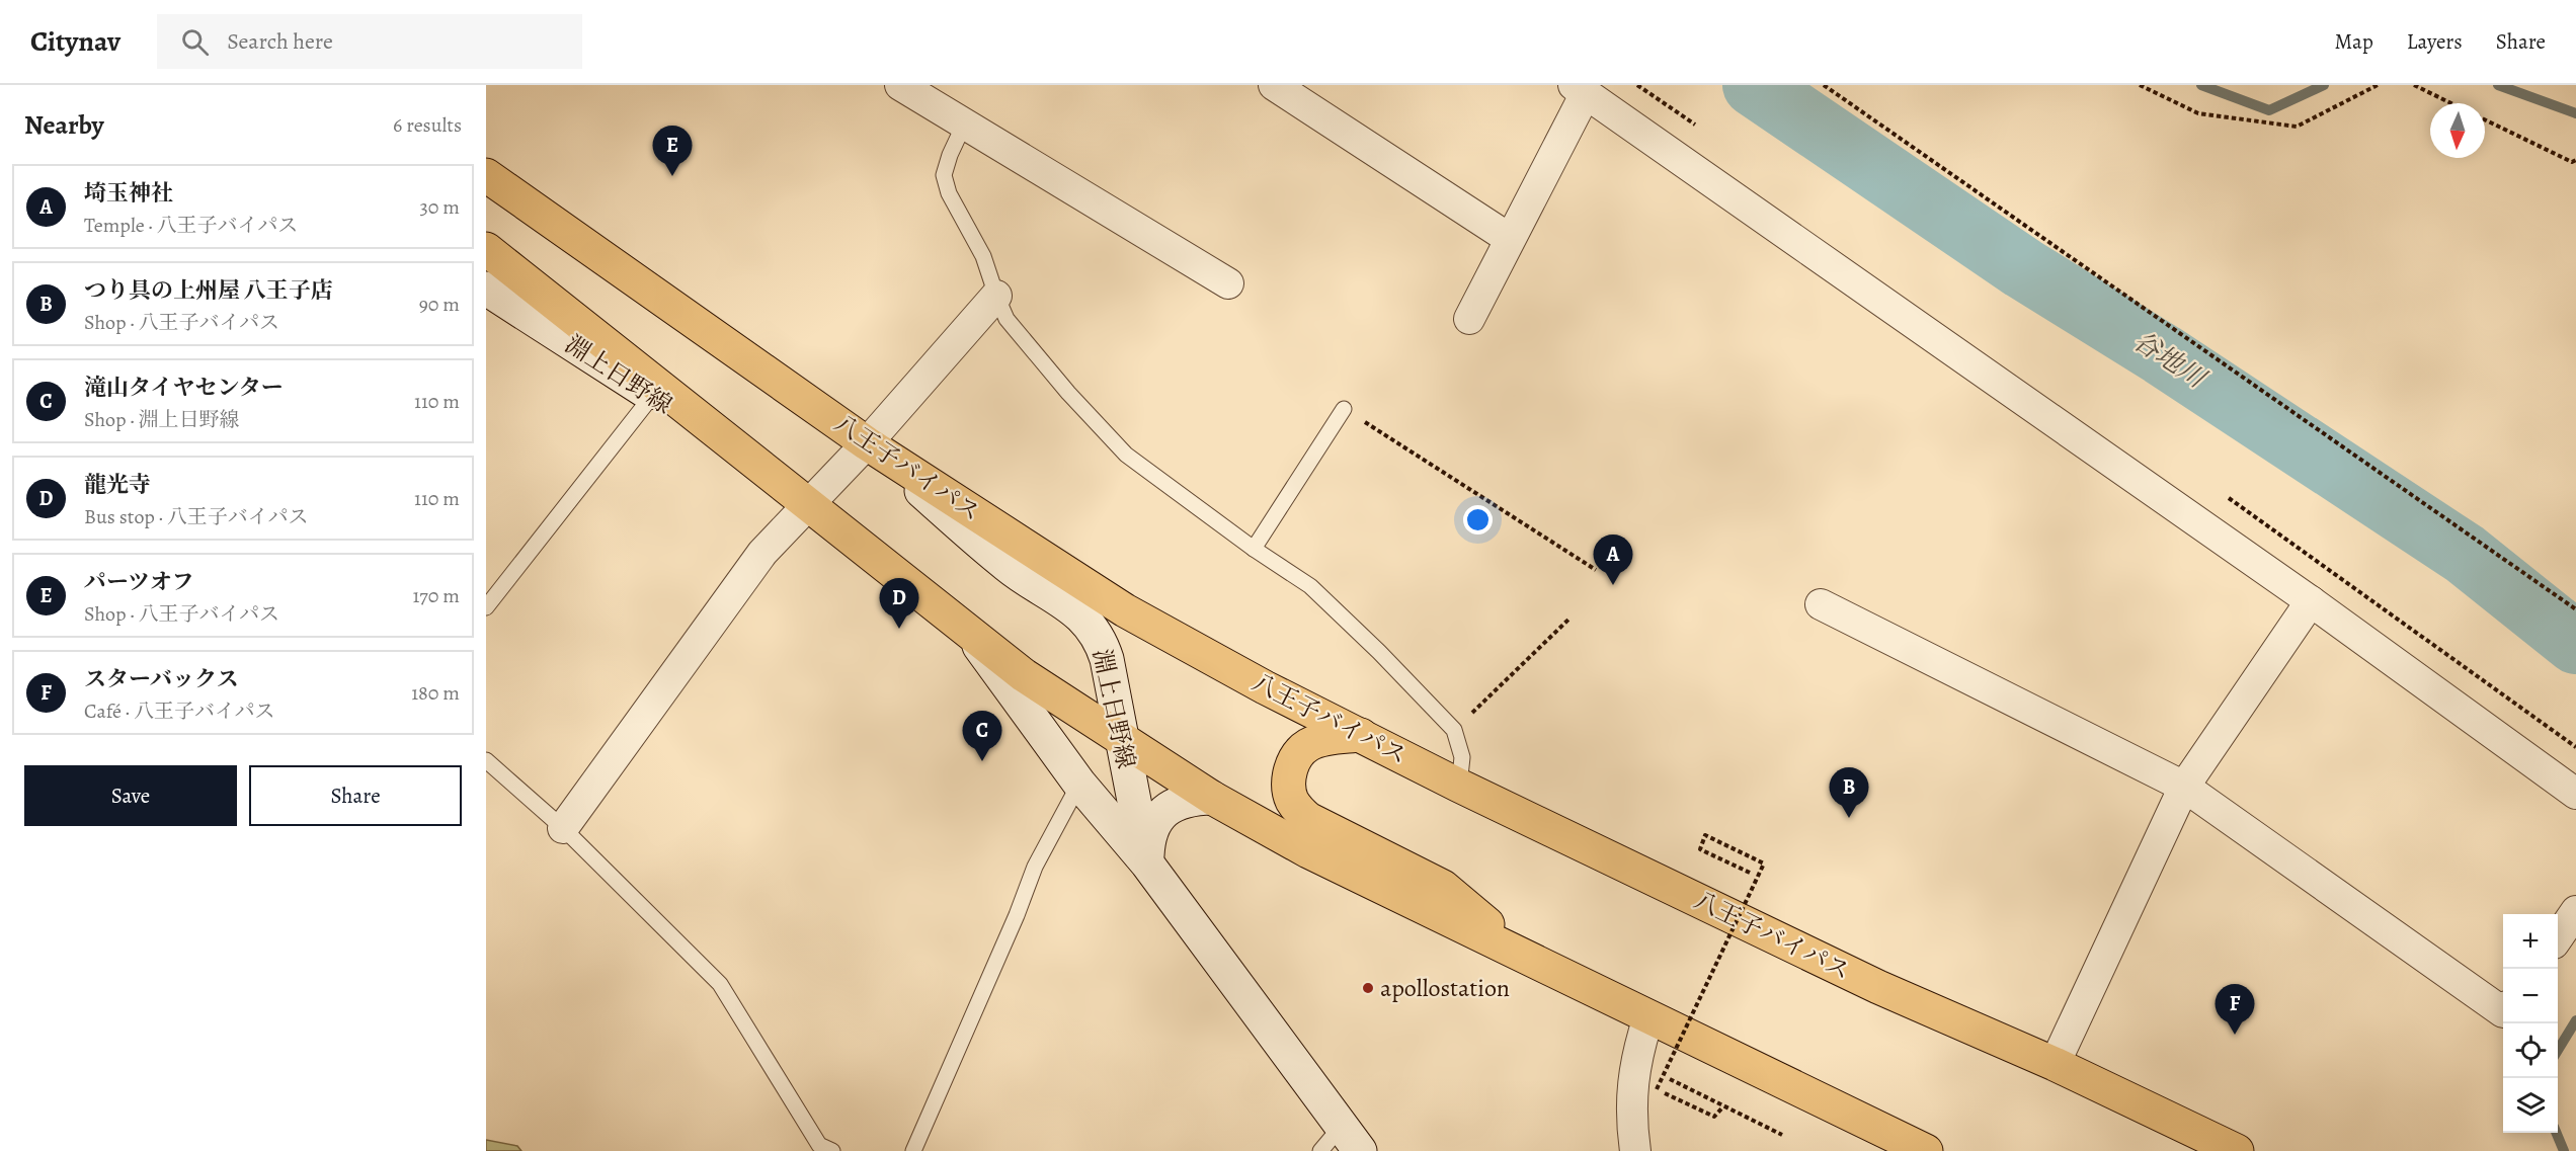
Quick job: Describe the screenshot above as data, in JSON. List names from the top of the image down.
{
  "streets": {
    "highway": ["八王子バイパス"],
    "main road": ["淵上日野線"]
  },
  "crossings": [
    ["淵上日野線", "八王子バイパス"]
  ],
  "water": ["谷地川"],
  "places": ["apollostation"],
  "north": "bottom",
  "page": {
    "header": "Citynav",
    "search": "Search here",
    "nav": ["Map", "Layers", "Share"],
    "heading": ["Nearby", "6 results"],
    "pins": [
      "E",
      "A",
      "D",
      "C",
      "B",
      "F"
    ],
    "list": [
      {
        "mark": "A",
        "name": "埼玉神社",
        "note": "Temple · 八王子バイパス",
        "value": "30 m"
      },
      {
        "mark": "B",
        "name": "つり具の上州屋 八王子店",
        "note": "Shop · 八王子バイパス",
        "value": "90 m"
      },
      {
        "mark": "C",
        "name": "滝山タイヤセンター",
        "note": "Shop · 淵上日野線",
        "value": "110 m"
      },
      {
        "mark": "D",
        "name": "龍光寺",
        "note": "Bus stop · 八王子バイパス",
        "value": "110 m"
      },
      {
        "mark": "E",
        "name": "パーツオフ",
        "note": "Shop · 八王子バイパス",
        "value": "170 m"
      },
      {
        "mark": "F",
        "name": "スターバックス",
        "note": "Café · 八王子バイパス",
        "value": "180 m"
      }
    ],
    "buttons": ["Save", "Share"],
    "map_buttons": ["+", "−"]
  }
}
